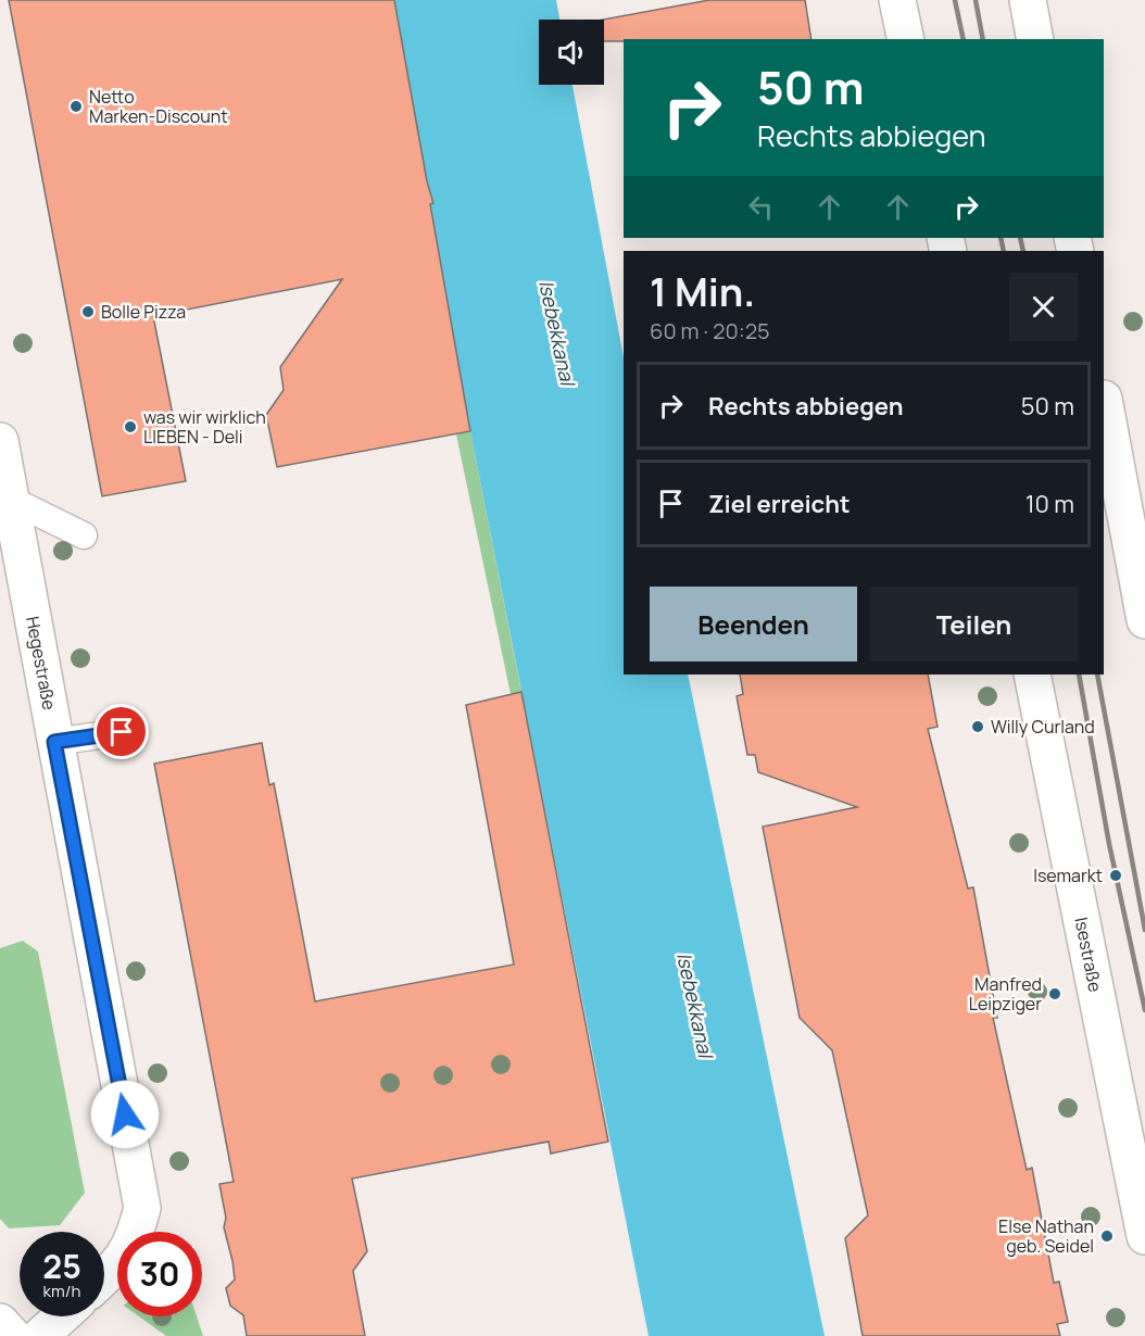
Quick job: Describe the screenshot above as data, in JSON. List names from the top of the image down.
{
  "streets": {
    "street": ["Hegestraße", "Isestraße"]
  },
  "water": ["Isebekkanal"],
  "places": [
    "Netto Marken-Discount",
    "Bolle Pizza",
    "was wir wirklich LIEBEN - Deli",
    "Willy Curland",
    "Isemarkt",
    "Manfred Leipziger",
    "Else Nathan geb. Seidel"
  ],
  "page": {
    "turn": ["50 m", "Rechts abbiegen"],
    "heading": ["1 Min.", "60 m · 20:25"],
    "list": [
      {
        "name": "Rechts abbiegen",
        "value": "50 m"
      },
      {
        "name": "Ziel erreicht",
        "value": "10 m"
      }
    ],
    "buttons": ["Beenden", "Teilen"],
    "speed": "25 km/h",
    "limit": "30"
  }
}
